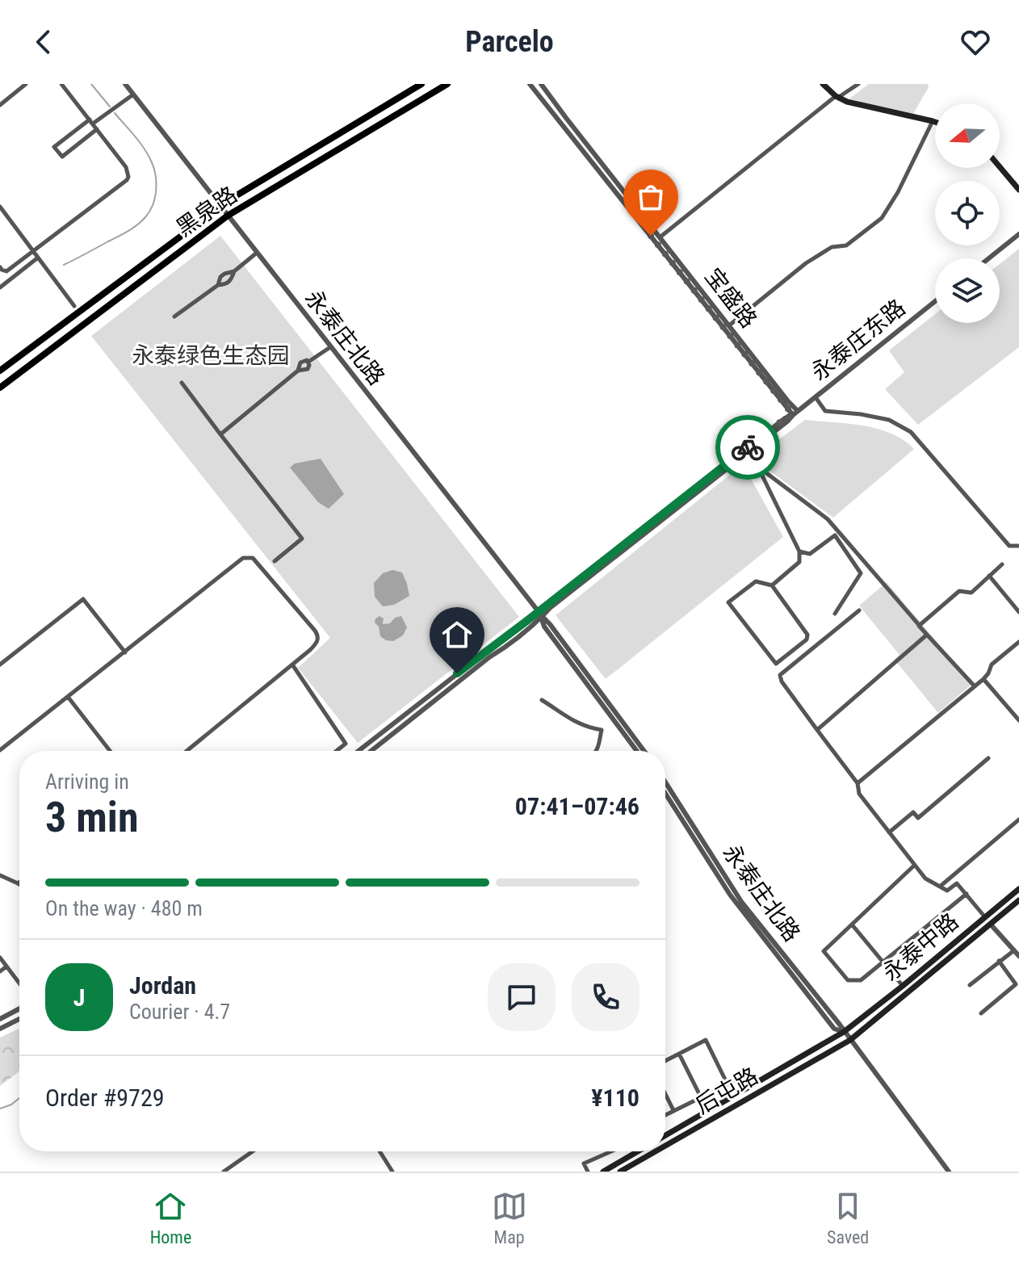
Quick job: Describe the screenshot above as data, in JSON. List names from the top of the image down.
{
  "streets": {
    "main road": ["黑泉路", "永泰中路", "后屯路"],
    "street": ["宝盛路", "永泰庄北路", "永泰庄东路"]
  },
  "crossings": [
    ["黑泉路", "永泰庄北路"],
    ["宝盛路", "永泰庄东路"],
    ["永泰庄北路", "永泰庄东路"],
    ["永泰庄北路", "永泰中路"],
    ["永泰庄北路", "后屯路"],
    ["永泰中路", "后屯路"]
  ],
  "parks": ["永泰绿色生态园"],
  "north": "left",
  "page": {
    "header": "Parcelo",
    "heading": ["3 min", "Arriving in", "07:41–07:46"],
    "panel": [
      "Jordan",
      "Courier · 4.7",
      "Order #9729",
      "¥110"
    ],
    "bar": "On the way · 480 m",
    "round": "J",
    "tabs": ["Home", "Map", "Saved"]
  }
}
